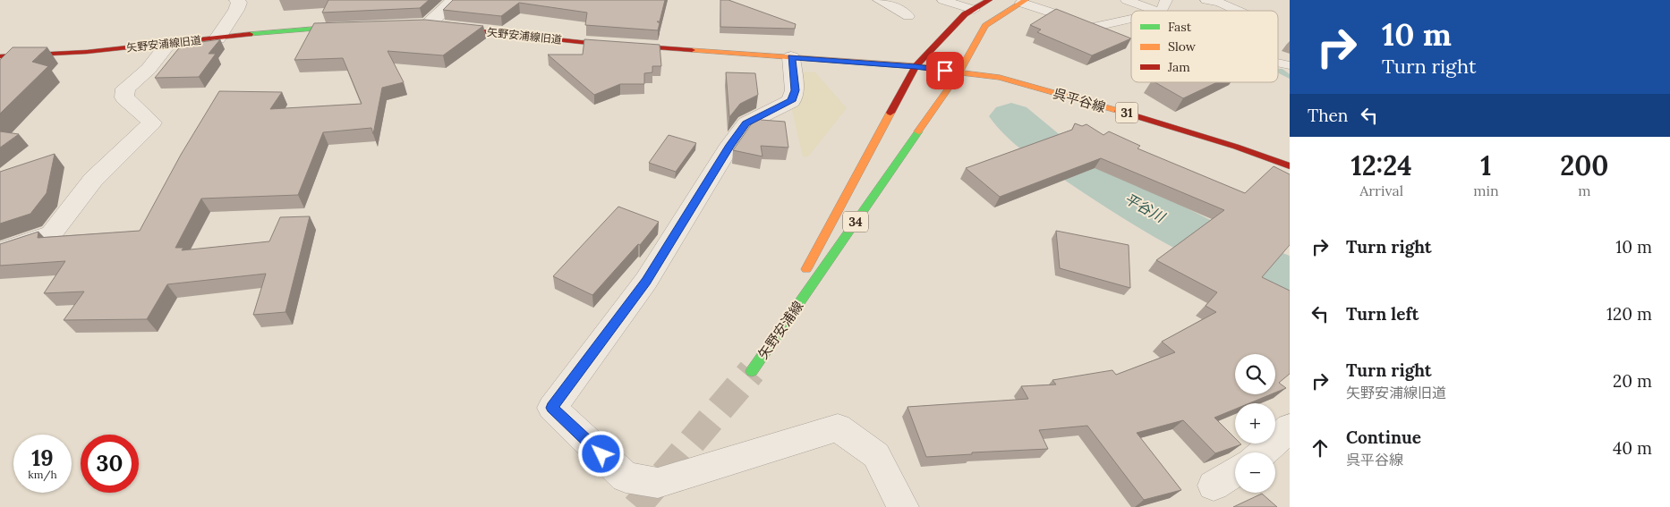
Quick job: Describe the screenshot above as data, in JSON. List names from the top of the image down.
{
  "streets": {
    "main road": [
      "矢野安浦線旧道",
      "呉平谷線",
      "31",
      "34",
      "矢野安浦線"
    ]
  },
  "crossings": [
    ["矢野安浦線旧道", "呉平谷線"],
    ["矢野安浦線旧道", "34"],
    ["呉平谷線", "34"],
    ["呉平谷線", "矢野安浦線"]
  ],
  "water": ["平谷川"],
  "legend": ["Fast", "Slow", "Jam"],
  "page": {
    "turn": ["10 m", "Turn right"],
    "then": "Then",
    "eta": [
      "12:24",
      "Arrival",
      "1",
      "min",
      "200",
      "m"
    ],
    "list": [
      {
        "name": "Turn right",
        "value": "10 m"
      },
      {
        "name": "Turn left",
        "value": "120 m"
      },
      {
        "name": "Turn right",
        "note": "矢野安浦線旧道",
        "value": "20 m"
      },
      {
        "name": "Continue",
        "note": "呉平谷線",
        "value": "40 m"
      }
    ],
    "map_buttons": ["+", "−"],
    "speed": "19 km/h",
    "limit": "30"
  }
}
